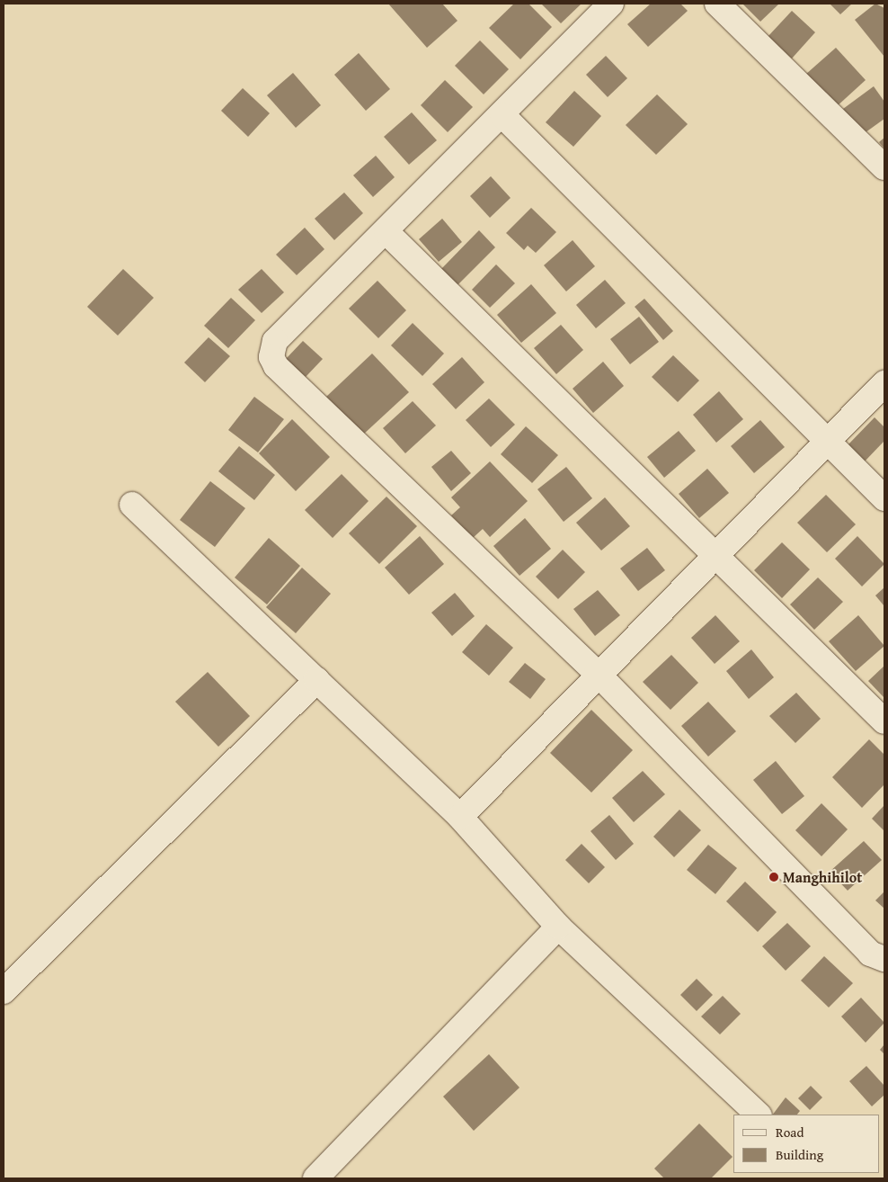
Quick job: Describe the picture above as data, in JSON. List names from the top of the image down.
{
  "places": ["Manghihilot"],
  "legend": ["Road", "Building"]
}
